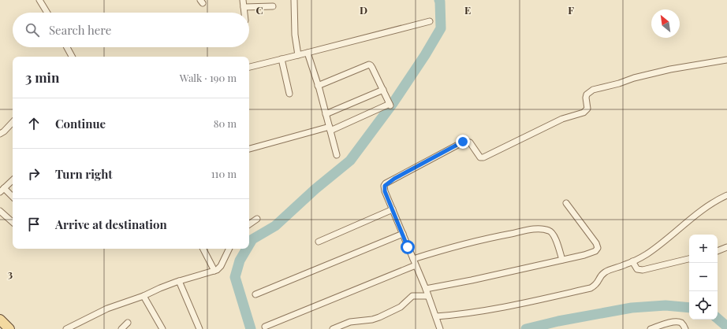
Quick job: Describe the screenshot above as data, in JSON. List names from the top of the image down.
{
  "north": "top left",
  "page": {
    "search": "Search here",
    "heading": ["3 min", "Walk · 190 m"],
    "list": [
      ["Continue", "80 m"],
      ["Turn right", "110 m"],
      "Arrive at destination"
    ],
    "map_buttons": ["+", "−"]
  },
  "grid": {
    "columns": [
      "C",
      "D",
      "E",
      "F"
    ],
    "rows": ["3"]
  }
}
